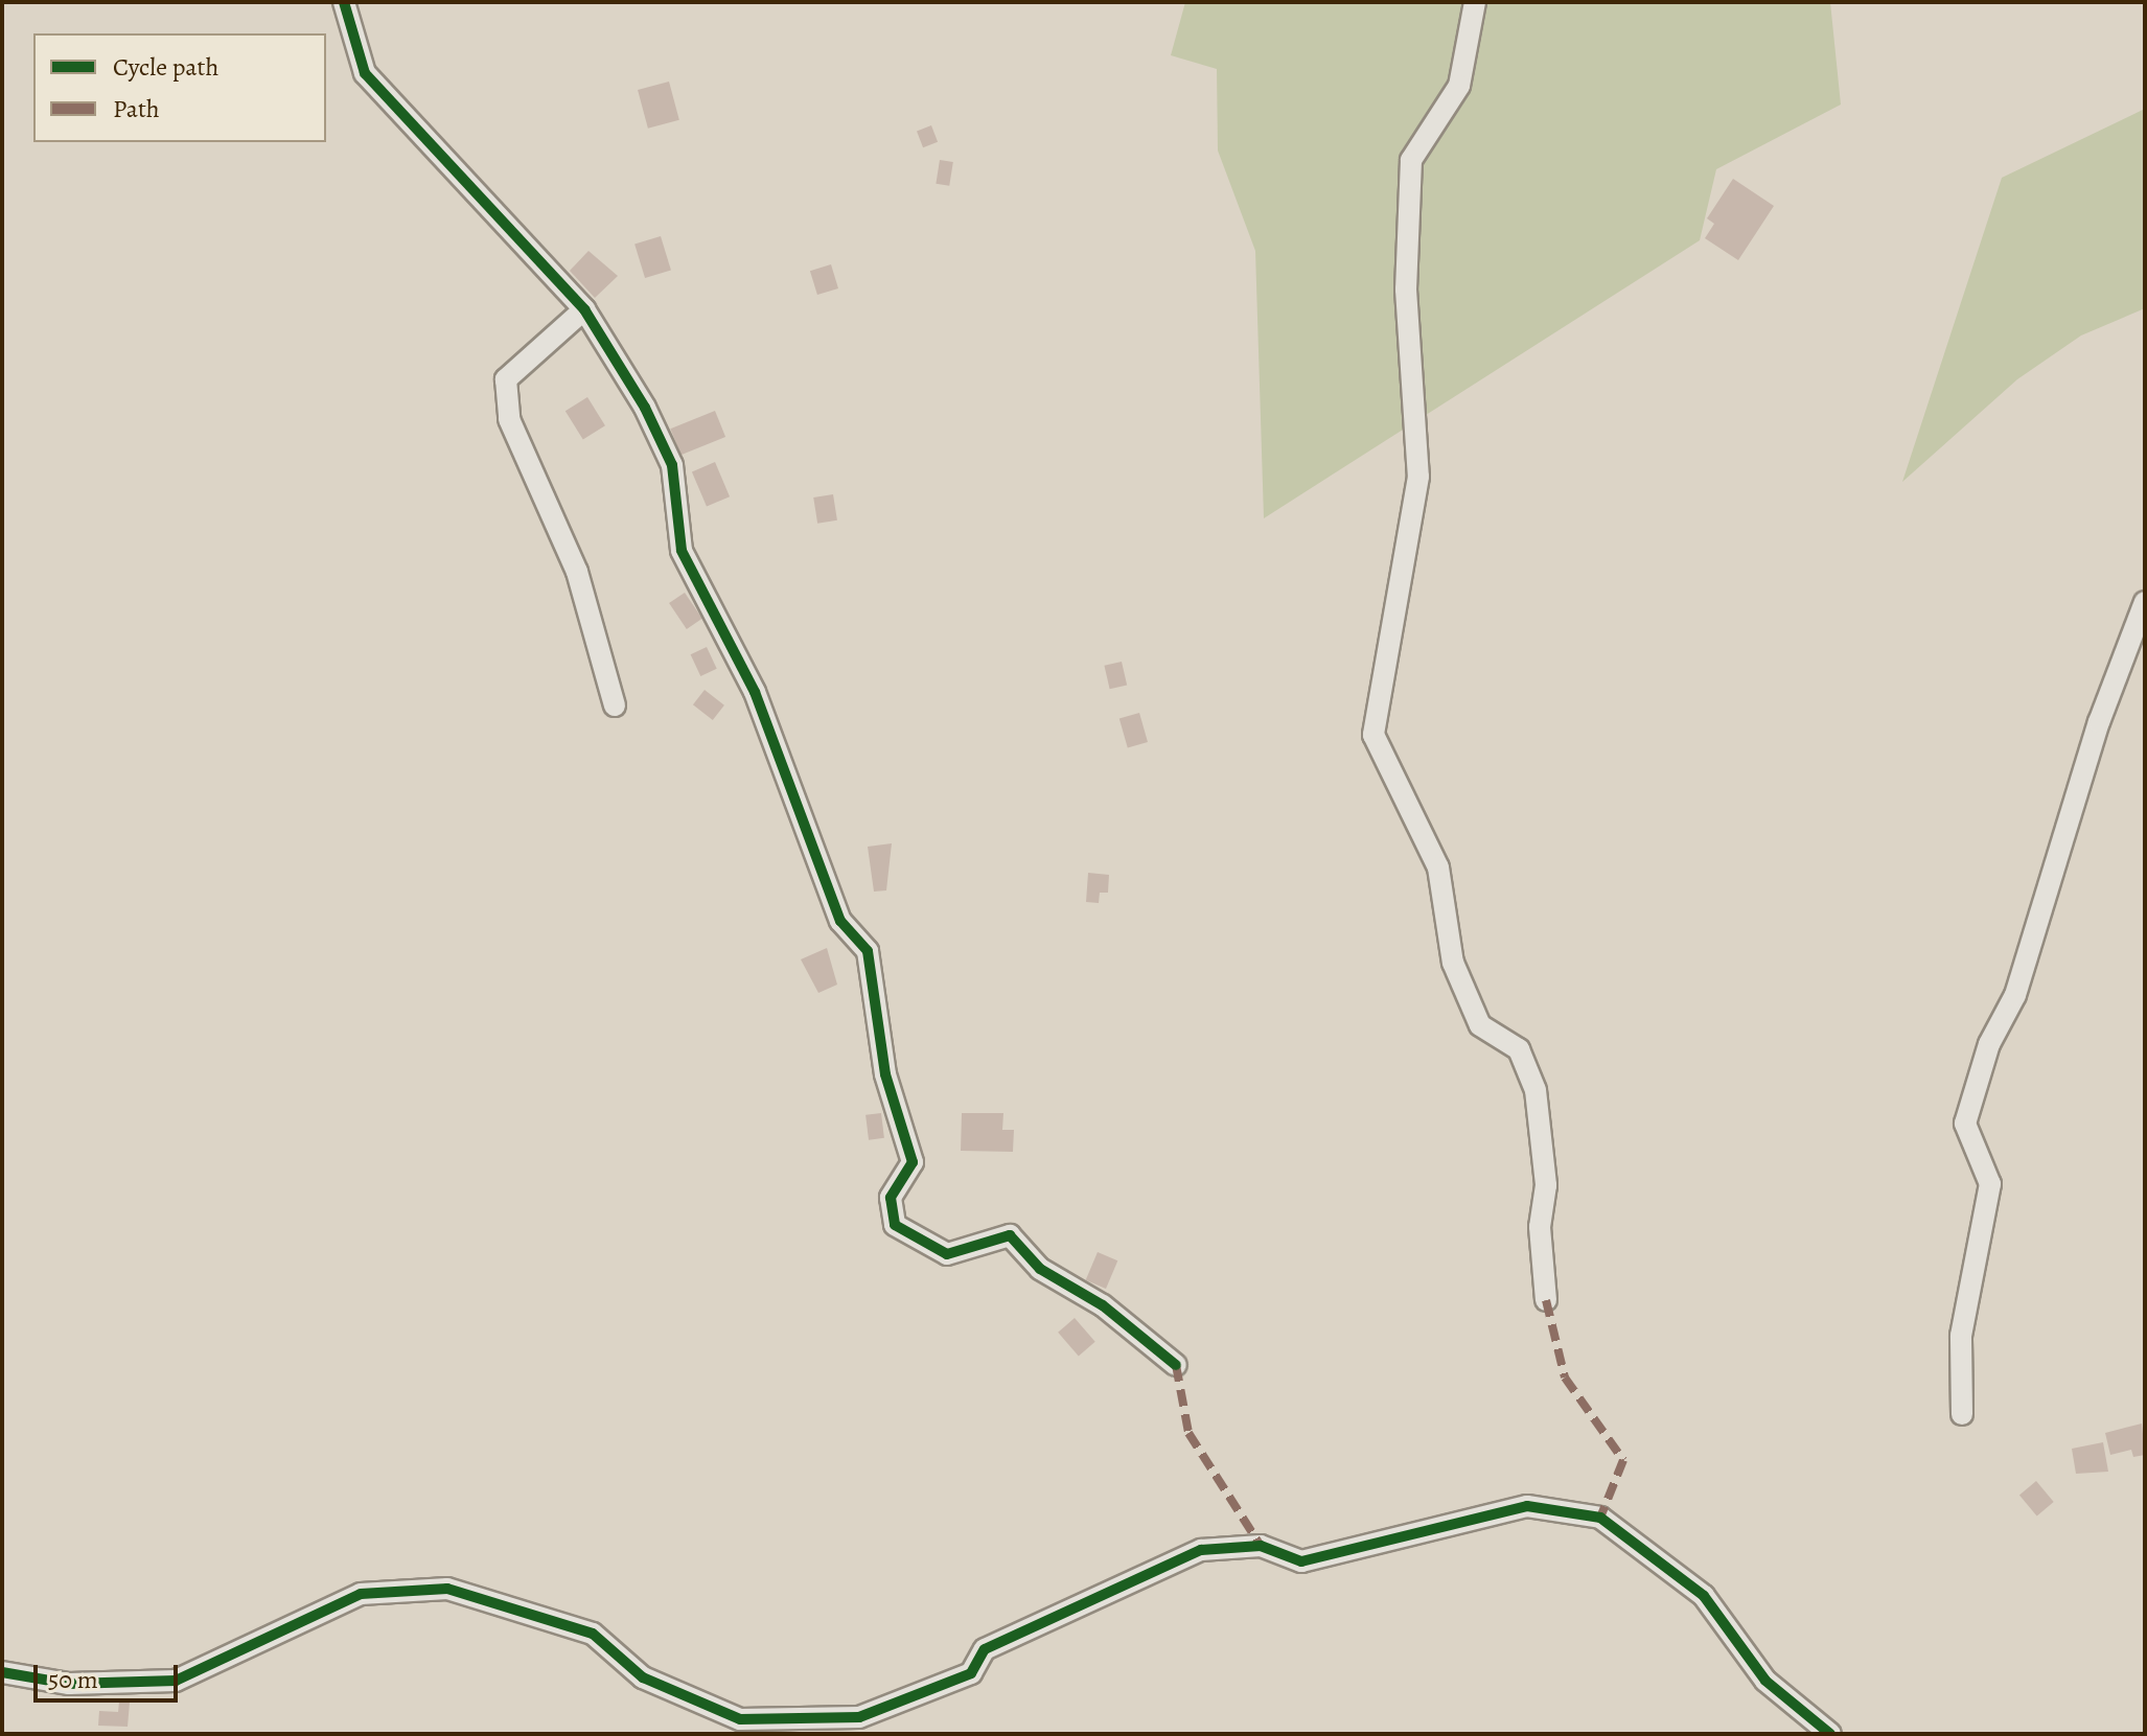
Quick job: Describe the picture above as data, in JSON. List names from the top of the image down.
{
  "legend": ["Cycle path", "Path"],
  "scale_bar": "50 m"
}
